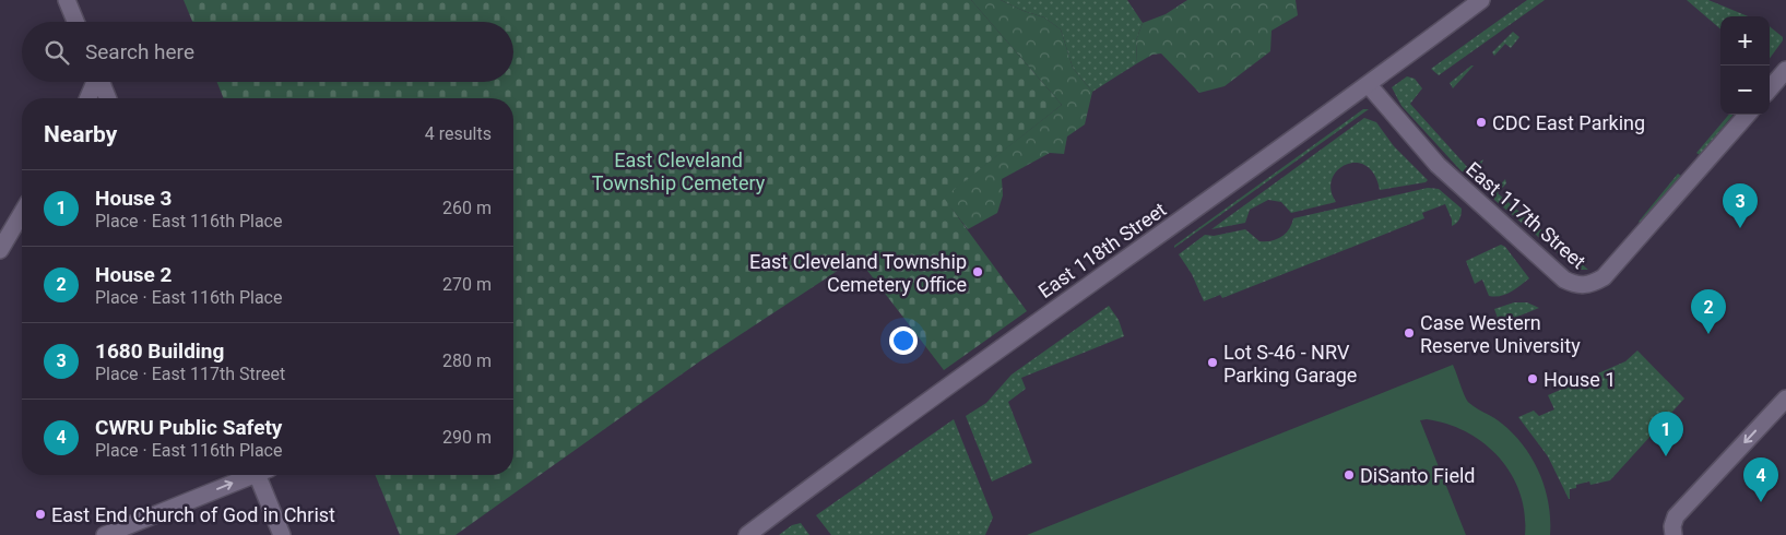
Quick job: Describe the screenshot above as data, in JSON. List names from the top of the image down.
{
  "streets": {
    "street": ["East 117th Street", "East 118th Street"]
  },
  "crossings": [
    ["East 117th Street", "East 118th Street"]
  ],
  "parks": ["East Cleveland Township Cemetery"],
  "places": [
    "CDC East Parking",
    "East Cleveland Township Cemetery Office",
    "Case Western Reserve University",
    "Lot S-46 - NRV Parking Garage",
    "House 1",
    "DiSanto Field",
    "East End Church of God in Christ"
  ],
  "page": {
    "map_buttons": ["+", "−"],
    "search": "Search here",
    "heading": ["Nearby", "4 results"],
    "list": [
      {
        "mark": "1",
        "name": "House 3",
        "note": "Place · East 116th Place",
        "value": "260 m"
      },
      {
        "mark": "2",
        "name": "House 2",
        "note": "Place · East 116th Place",
        "value": "270 m"
      },
      {
        "mark": "3",
        "name": "1680 Building",
        "note": "Place · East 117th Street",
        "value": "280 m"
      },
      {
        "mark": "4",
        "name": "CWRU Public Safety",
        "note": "Place · East 116th Place",
        "value": "290 m"
      }
    ],
    "pins": [
      "3",
      "2",
      "1",
      "4"
    ]
  }
}
